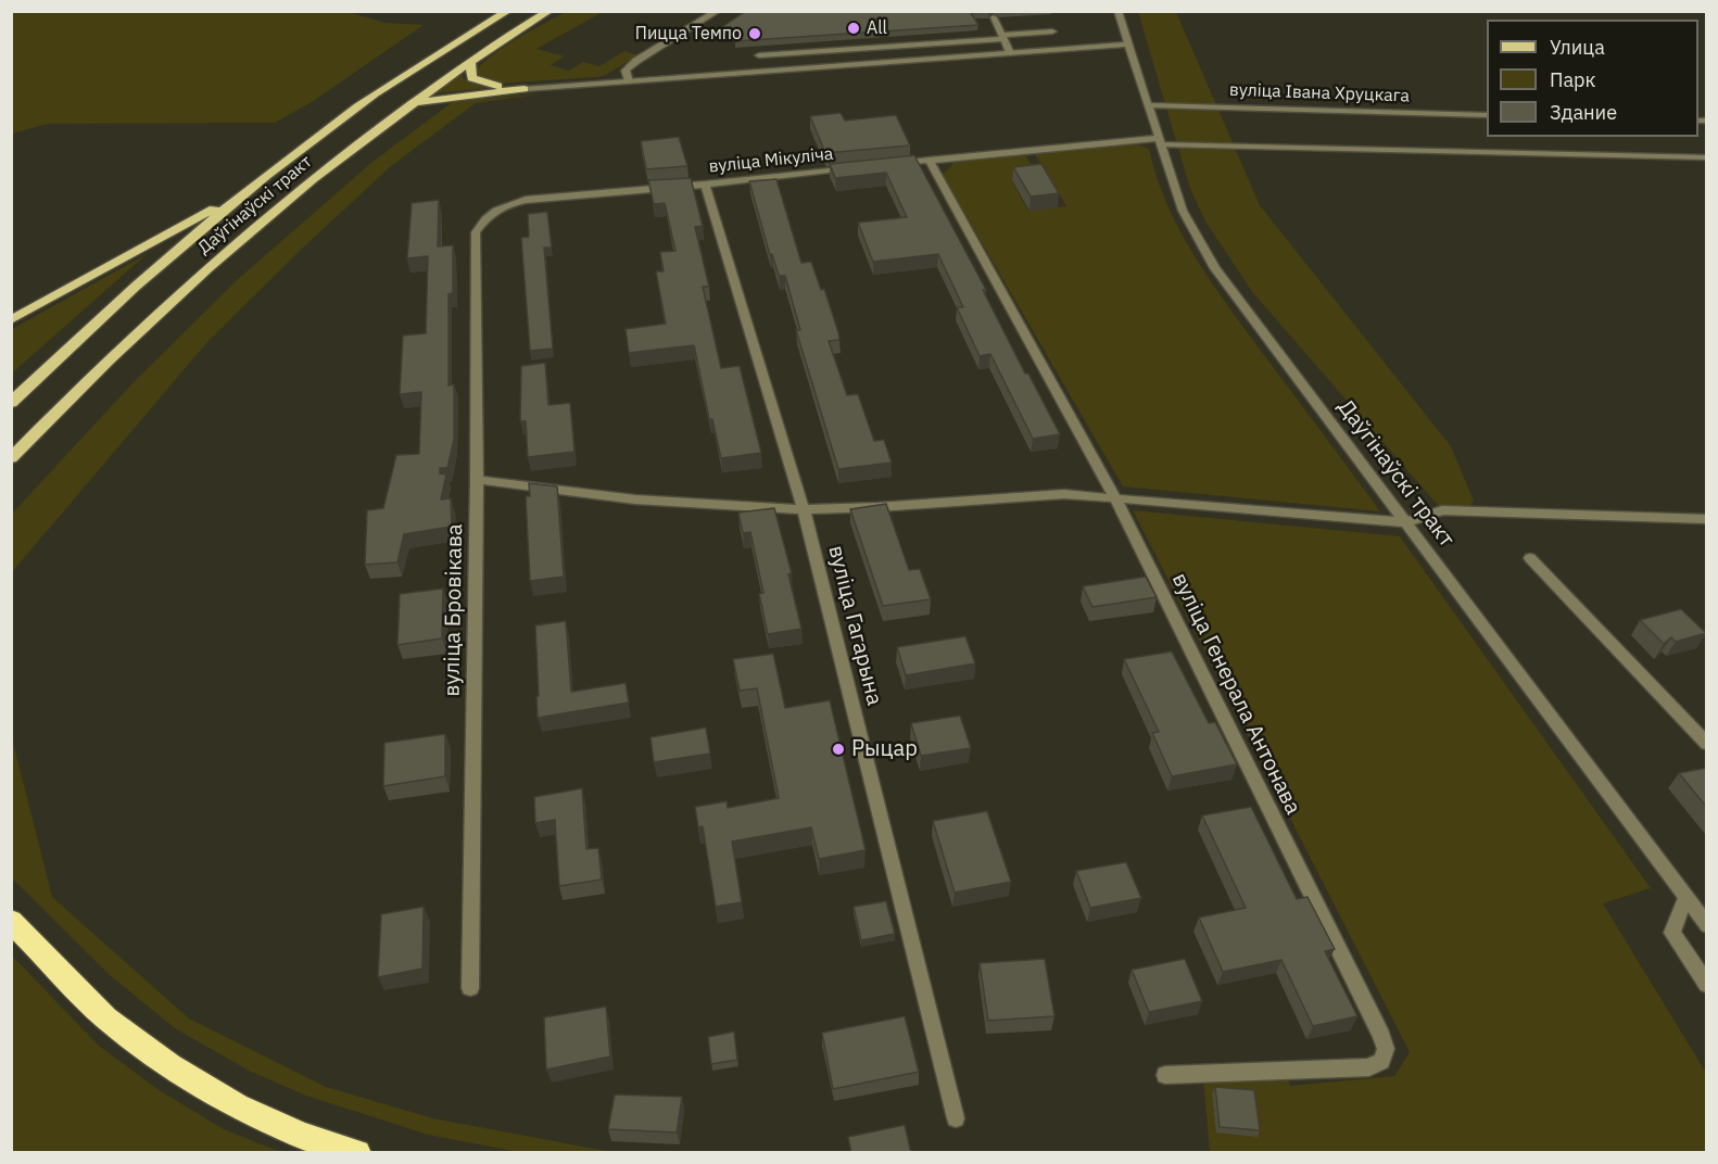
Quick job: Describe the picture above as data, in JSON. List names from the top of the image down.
{
  "streets": {
    "main road": ["Даўгінаўскі тракт"],
    "street": [
      "вуліца Івана Хруцкага",
      "вуліца Мікуліча",
      "вуліца Бровікава",
      "вуліца Гагарына",
      "вуліца Генерала Антонава"
    ]
  },
  "crossings": [
    ["вуліца Івана Хруцкага", "Даўгінаўскі тракт"],
    ["вуліца Мікуліча", "вуліца Бровікава"],
    ["вуліца Мікуліча", "вуліца Гагарына"]
  ],
  "places": ["All", "Пицца Темпо", "Рыцар"],
  "legend": ["Улица", "Парк", "Здание"]
}
